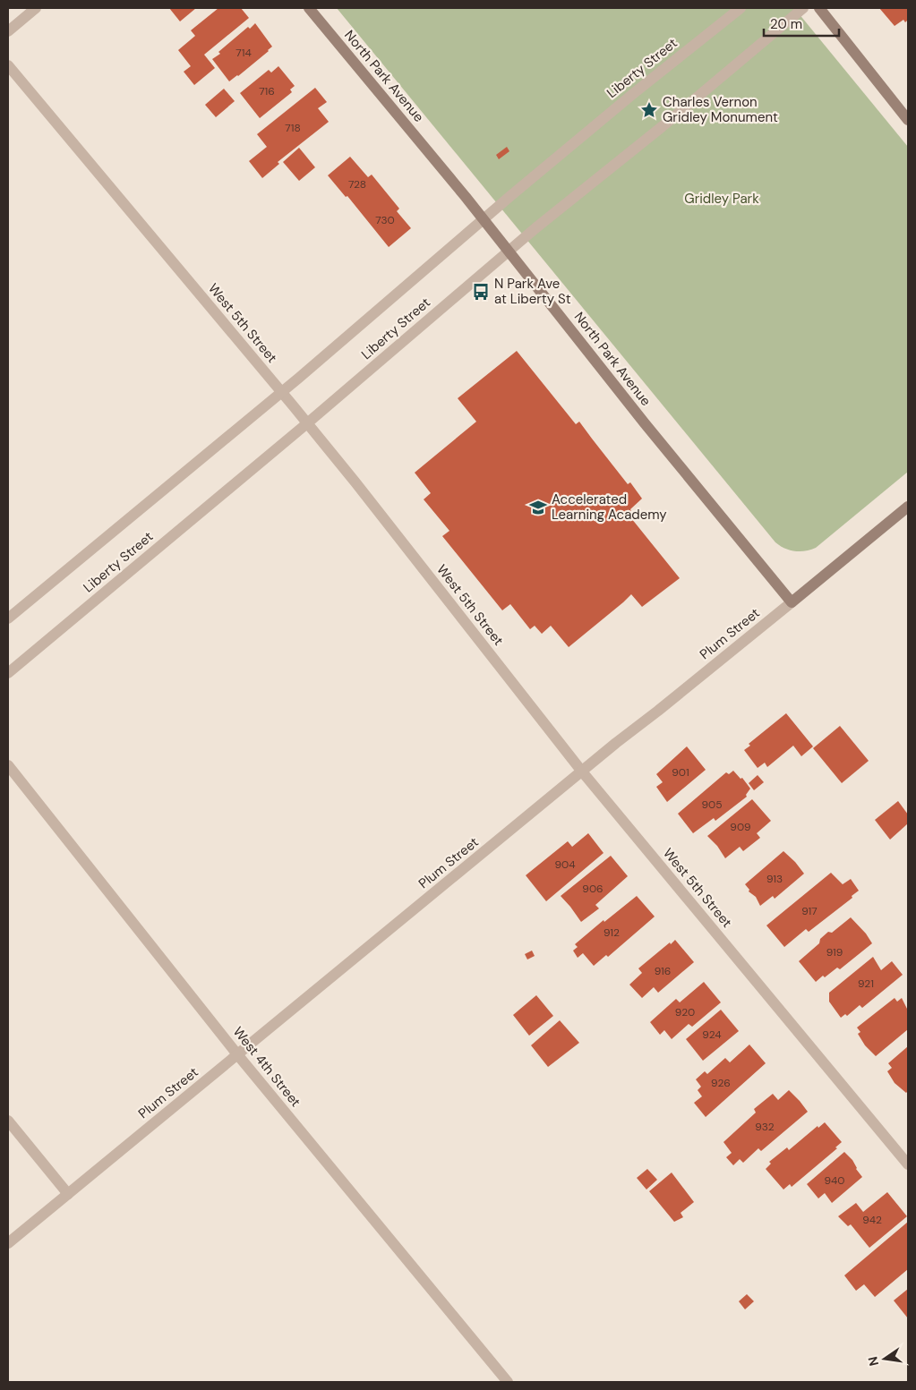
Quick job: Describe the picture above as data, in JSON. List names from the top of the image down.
{
  "streets": {
    "main road": ["North Park Avenue", "Plum Street"],
    "street": ["Liberty Street", "West 5th Street", "West 4th Street"]
  },
  "crossings": [
    ["Liberty Street", "North Park Avenue"],
    ["Liberty Street", "West 5th Street"],
    ["North Park Avenue", "Plum Street"],
    ["West 5th Street", "Plum Street"],
    ["Plum Street", "West 4th Street"]
  ],
  "parks": ["Gridley Park"],
  "places": {
    "place": ["Charles Vernon Gridley Monument"],
    "bus stop": ["N Park Ave at Liberty St"],
    "school or university": ["Accelerated Learning Academy"]
  },
  "house_numbers": [
    "714",
    "716",
    "718",
    "728",
    "730",
    "901",
    "905",
    "909",
    "904",
    "913",
    "906",
    "917",
    "912",
    "919",
    "916",
    "921",
    "920",
    "924",
    "926",
    "932",
    "940",
    "942"
  ],
  "scale_bar": "20 m",
  "north": "left"
}
